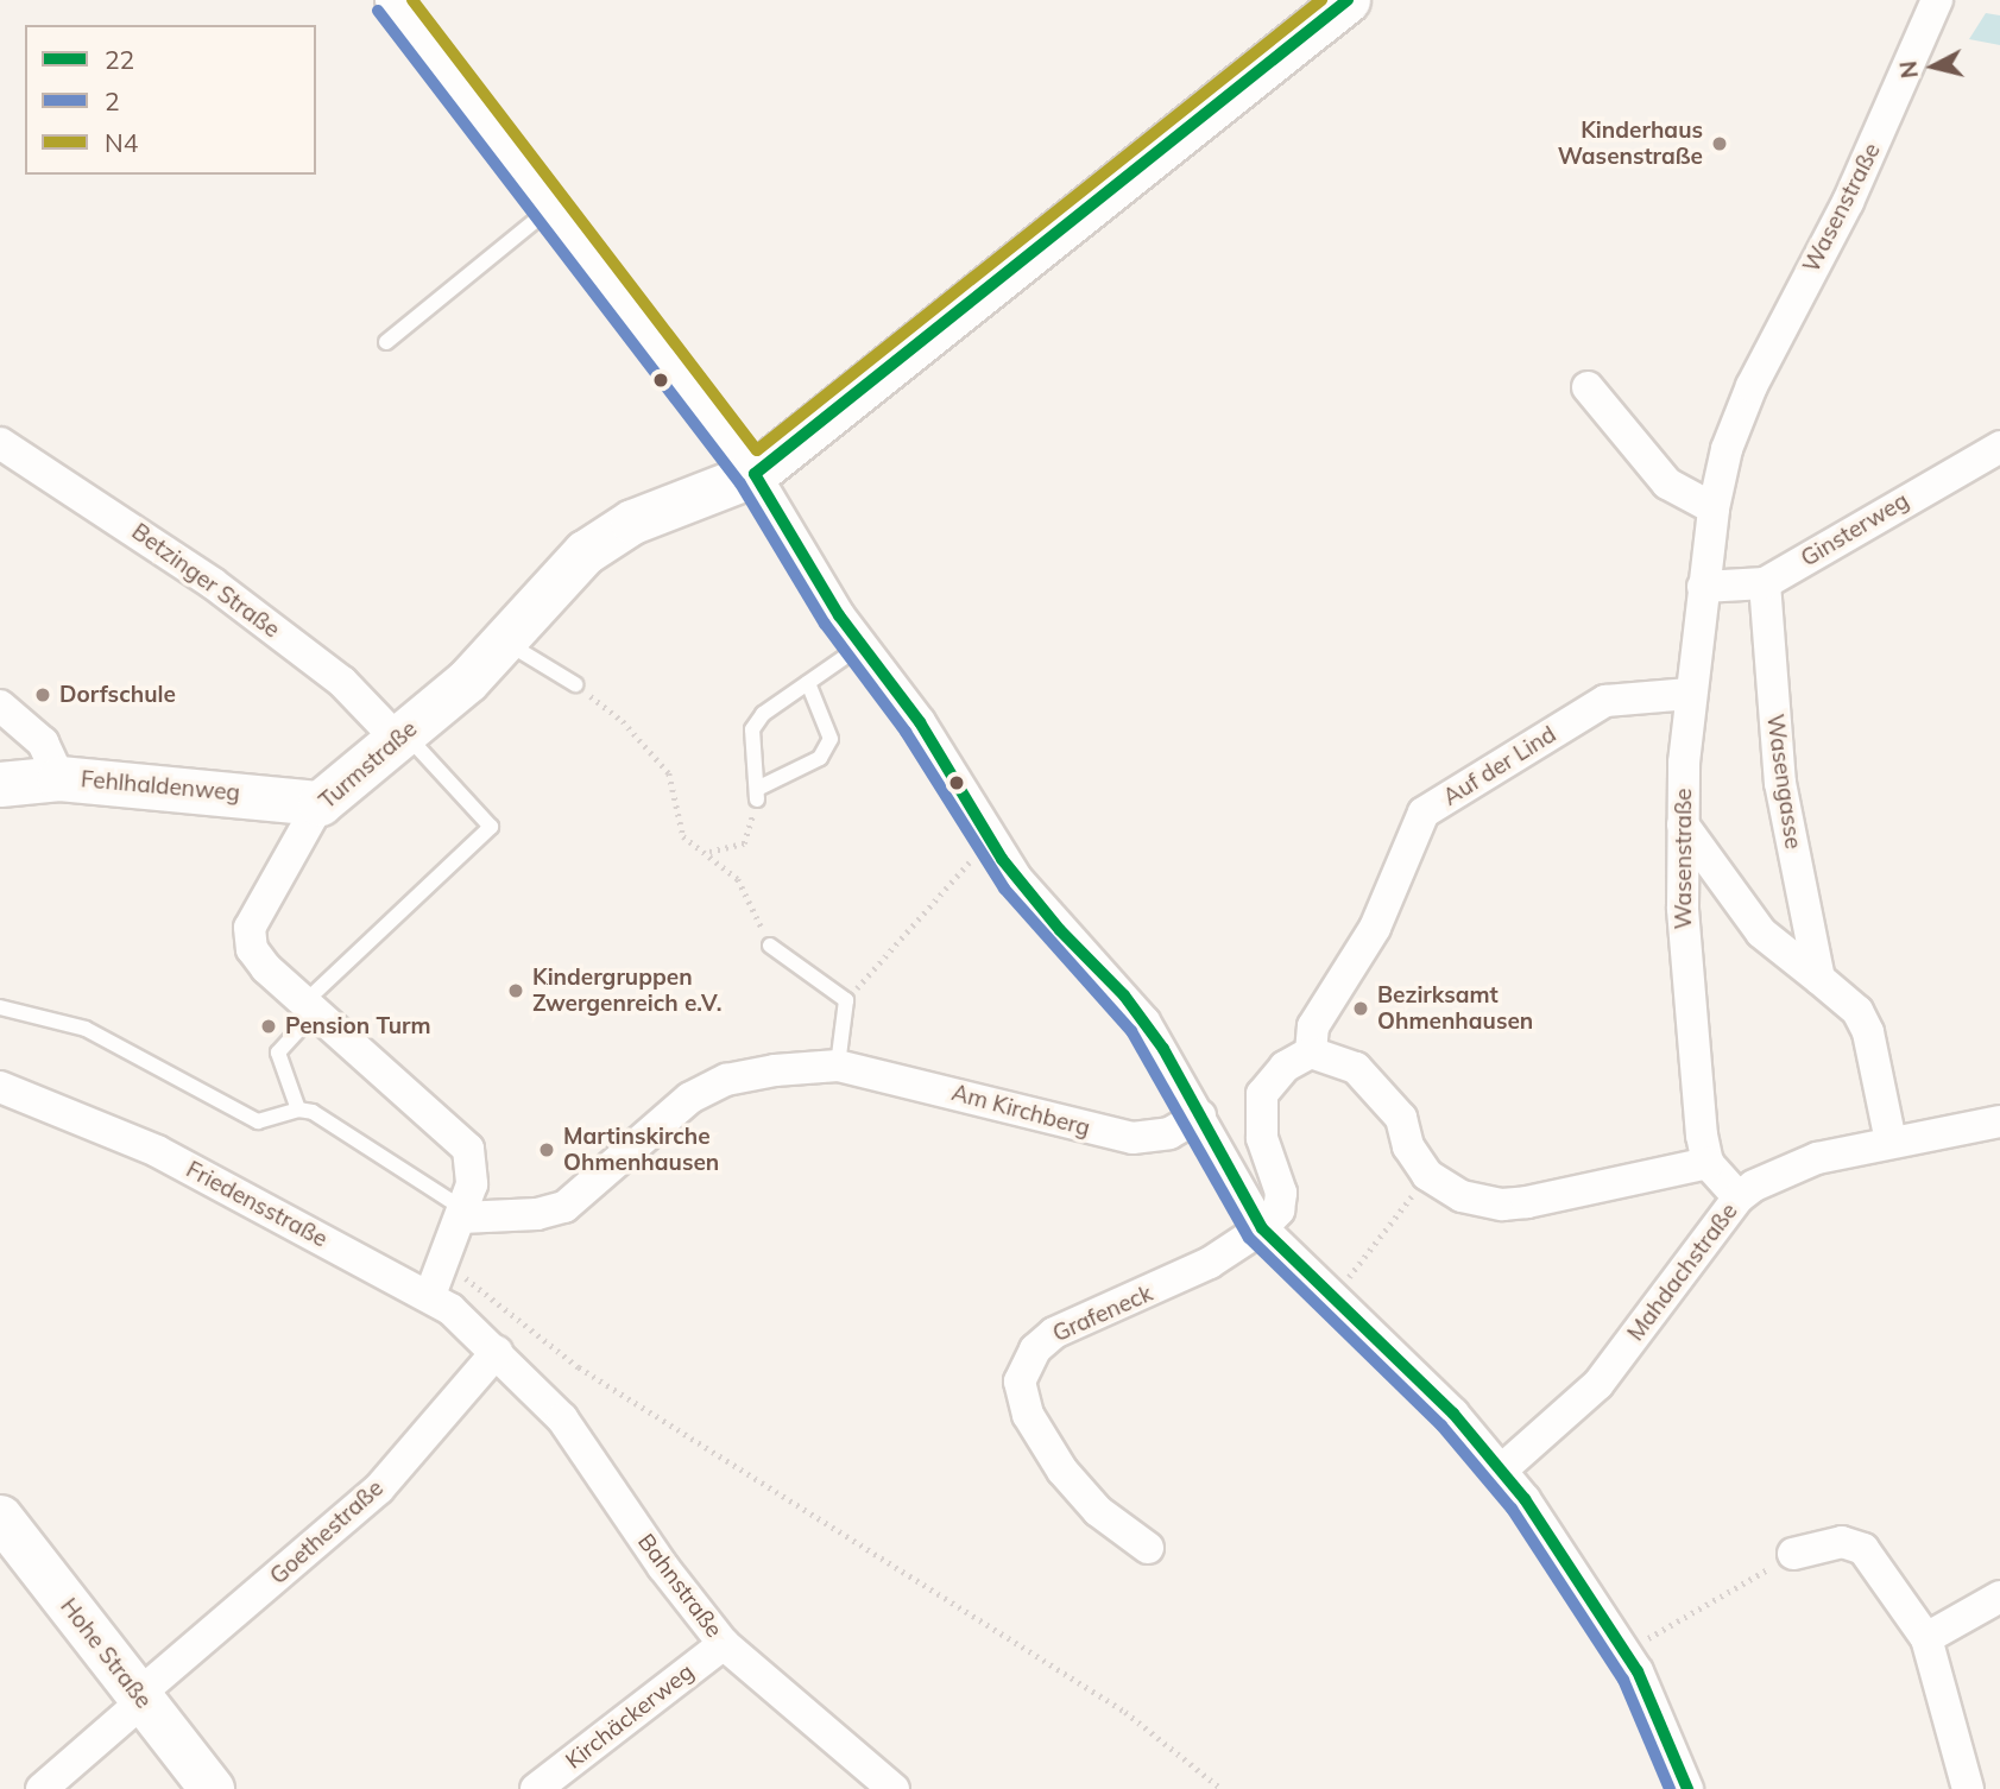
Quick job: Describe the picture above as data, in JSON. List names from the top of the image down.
{
  "streets": {
    "street": [
      "Wasenstraße",
      "Ginsterweg",
      "Betzinger Straße",
      "Turmstraße",
      "Auf der Lind",
      "Wasengasse",
      "Fehlhaldenweg",
      "Am Kirchberg",
      "Friedensstraße",
      "Mahdachstraße",
      "Grafeneck",
      "Goethestraße",
      "Bahnstraße",
      "Hohe Straße",
      "Kirchäckerweg"
    ]
  },
  "crossings": [
    ["Wasenstraße", "Ginsterweg"],
    ["Wasenstraße", "Auf der Lind"],
    ["Ginsterweg", "Wasengasse"],
    ["Betzinger Straße", "Turmstraße"],
    ["Turmstraße", "Fehlhaldenweg"],
    ["Turmstraße", "Am Kirchberg"],
    ["Friedensstraße", "Goethestraße"],
    ["Friedensstraße", "Bahnstraße"],
    ["Goethestraße", "Bahnstraße"],
    ["Goethestraße", "Hohe Straße"],
    ["Bahnstraße", "Kirchäckerweg"]
  ],
  "places": [
    "Kinderhaus Wasenstraße",
    "Dorfschule",
    "Kindergruppen Zwergenreich e.V.",
    "Bezirksamt Ohmenhausen",
    "Pension Turm",
    "Martinskirche Ohmenhausen"
  ],
  "lines": ["transit line 22", "transit line N4", "transit line 2"],
  "legend": ["22", "2", "N4"],
  "north": "left"
}
